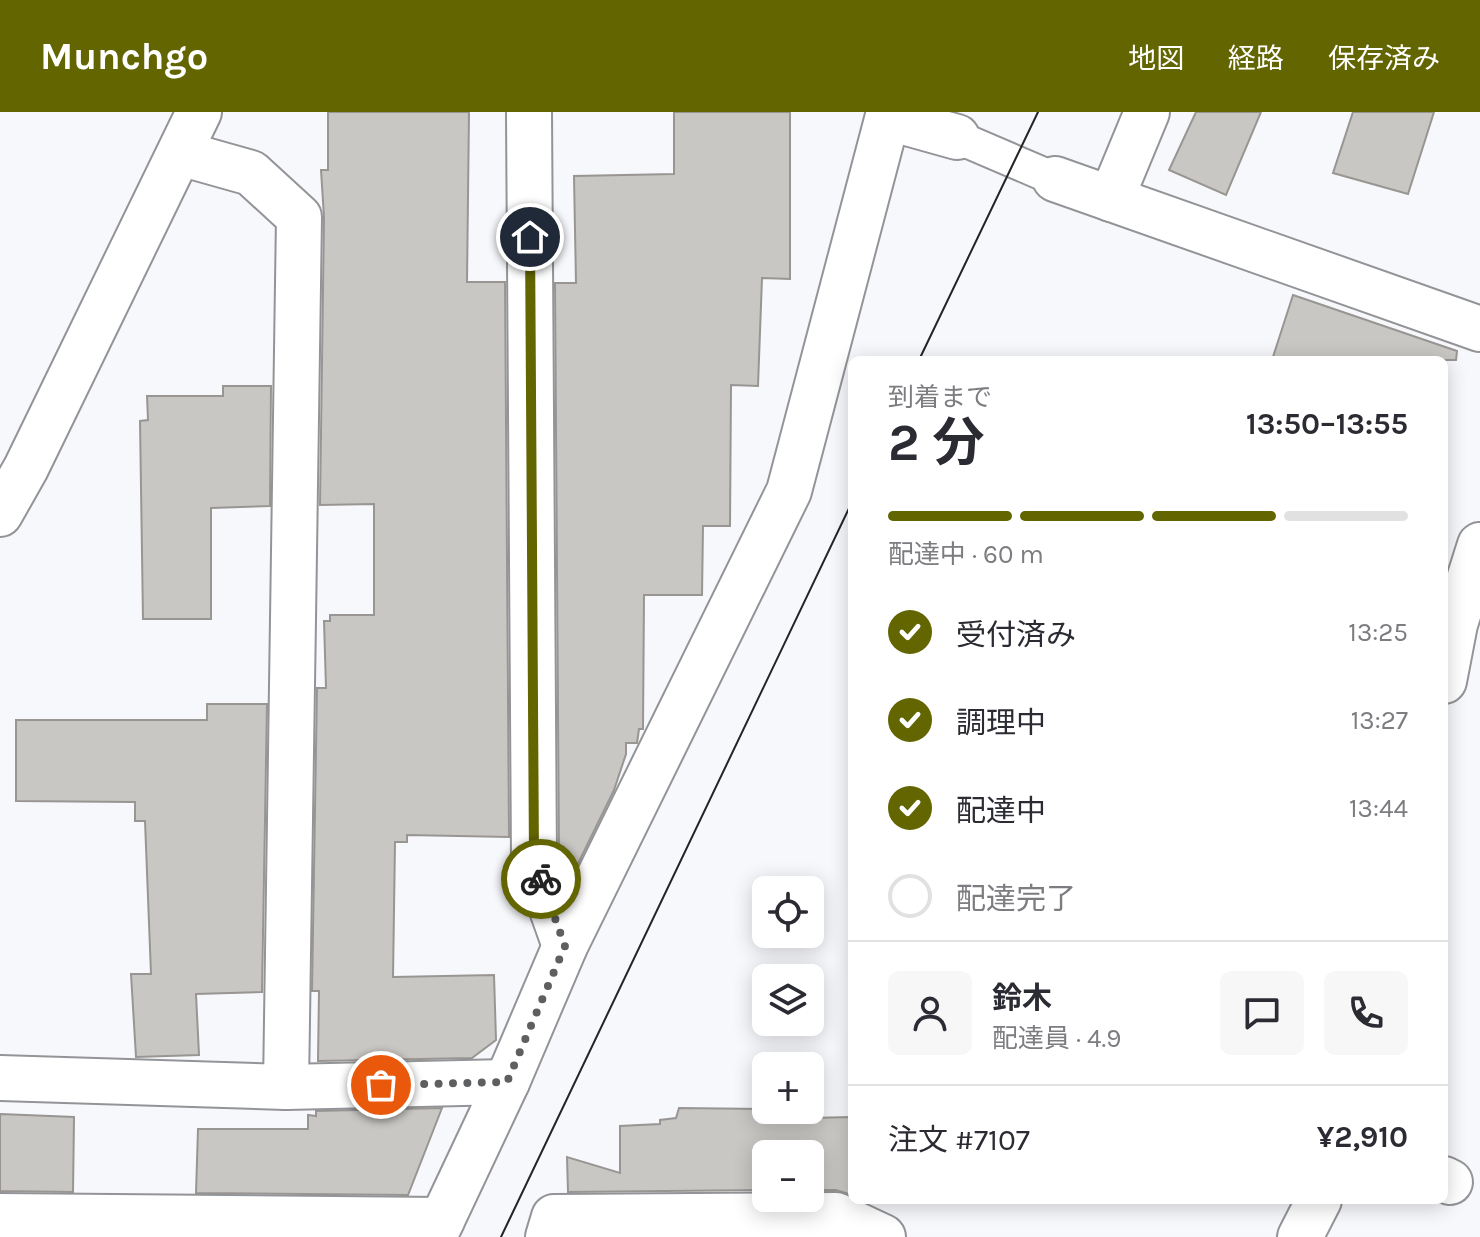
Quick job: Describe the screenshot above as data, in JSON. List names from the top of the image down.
{
  "page": {
    "header": "Munchgo",
    "nav": ["地図", "経路", "保存済み"],
    "heading": ["2 分", "到着まで", "13:50–13:55"],
    "panel": [
      "鈴木",
      "配達員 · 4.9",
      "注文 #7107",
      "¥2,910"
    ],
    "bar": "配達中 · 60 m",
    "list": [
      ["受付済み", "13:25"],
      ["調理中", "13:27"],
      ["配達中", "13:44"],
      "配達完了"
    ],
    "map_buttons": ["+", "−"]
  }
}
